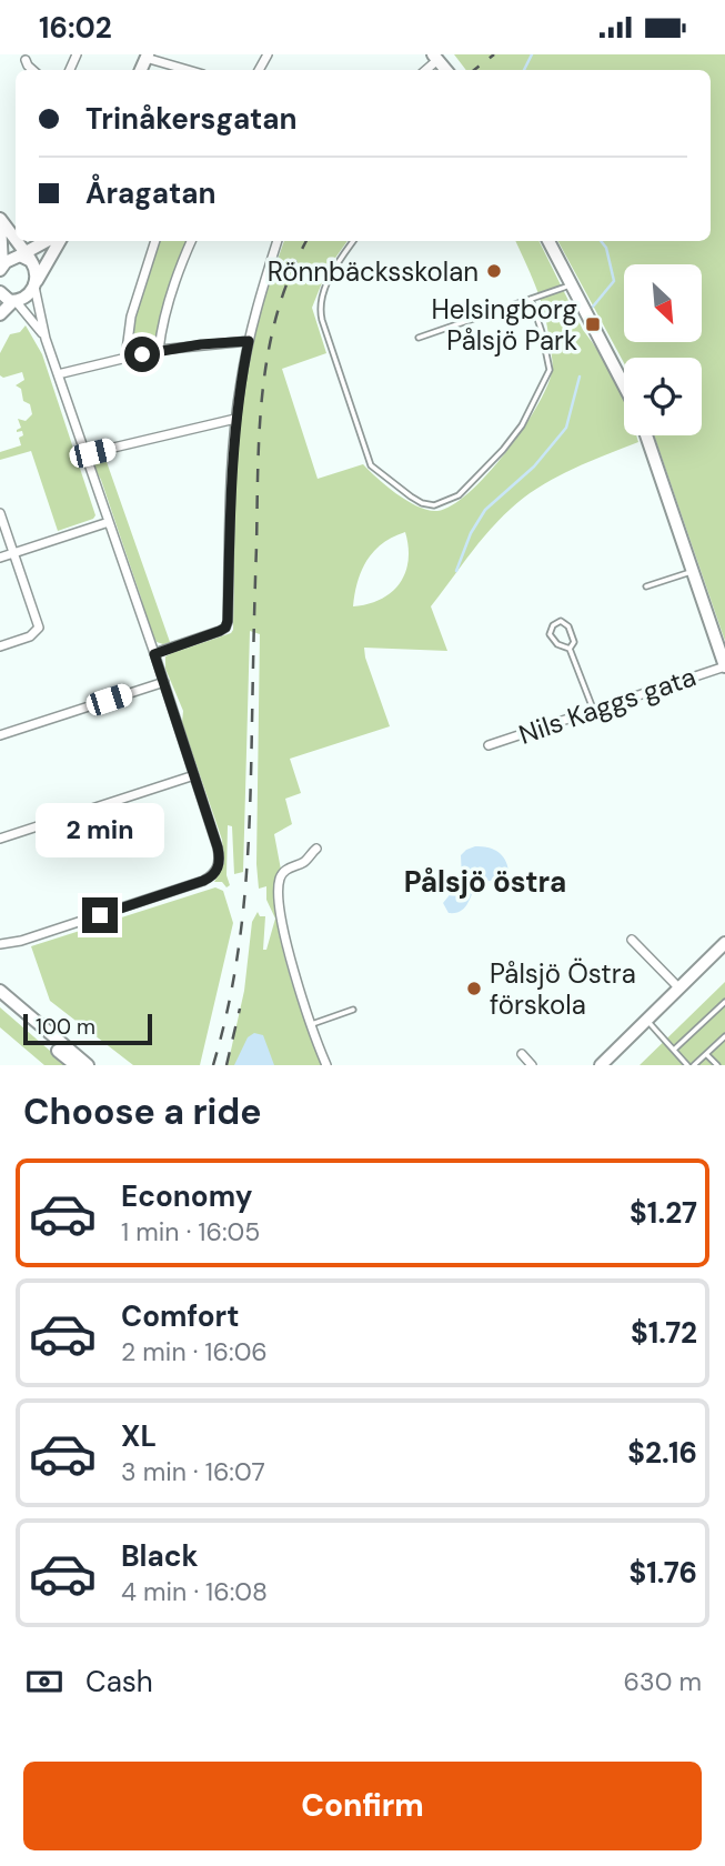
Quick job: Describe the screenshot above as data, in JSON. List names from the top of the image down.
{
  "streets": {
    "street": ["Nils Kaggs gata"]
  },
  "districts": ["Pålsjö östra"],
  "places": {
    "other": ["Rönnbäcksskolan", "Pålsjö Östra förskola"],
    "transit": ["Helsingborg Pålsjö Park"]
  },
  "scale_bar": "100 m",
  "north": "bottom right",
  "page": {
    "status": "16:02",
    "banner": ["Trinåkersgatan", "Åragatan"],
    "bubble": "2 min",
    "scale": "100 m",
    "heading": "Choose a ride",
    "list": [
      {
        "name": "Economy",
        "note": "1 min · 16:05",
        "value": "$1.27"
      },
      {
        "name": "Comfort",
        "note": "2 min · 16:06",
        "value": "$1.72"
      },
      {
        "name": "XL",
        "note": "3 min · 16:07",
        "value": "$2.16"
      },
      {
        "name": "Black",
        "note": "4 min · 16:08",
        "value": "$1.76"
      }
    ],
    "pay": ["Cash", "630 m"],
    "buttons": "Confirm"
  }
}
